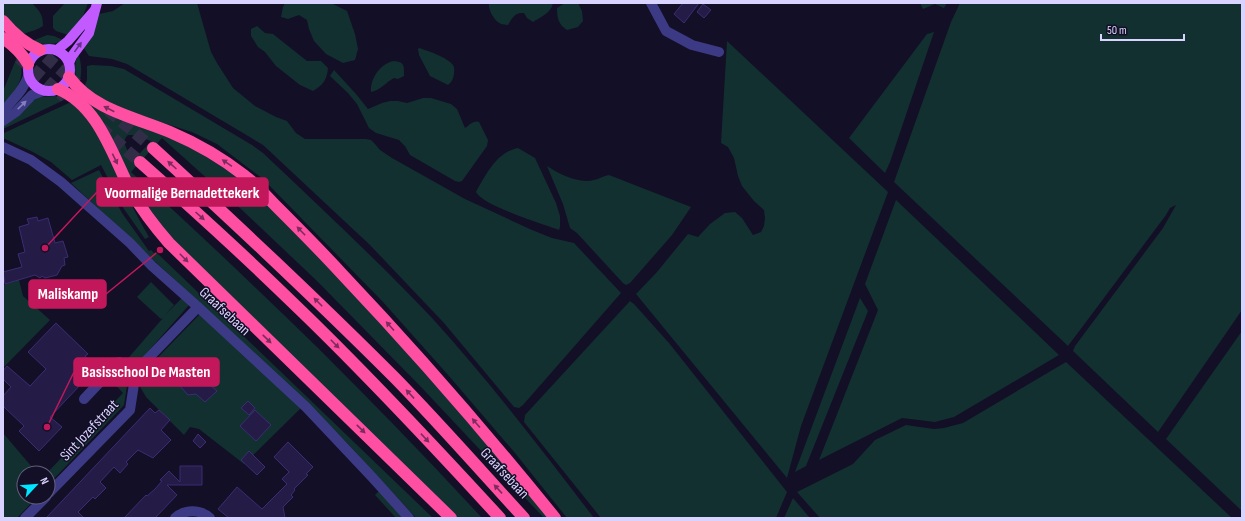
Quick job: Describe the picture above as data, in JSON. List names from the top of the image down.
{
  "streets": {
    "highway": ["Graafsebaan"],
    "street": ["Sint Jozefstraat"]
  },
  "crossings": [
    ["Graafsebaan", "Sint Jozefstraat"]
  ],
  "places": ["Voormalige Bernadettekerk", "Maliskamp", "Basisschool De Masten"],
  "scale_bar": "50 m",
  "north": "top right"
}
